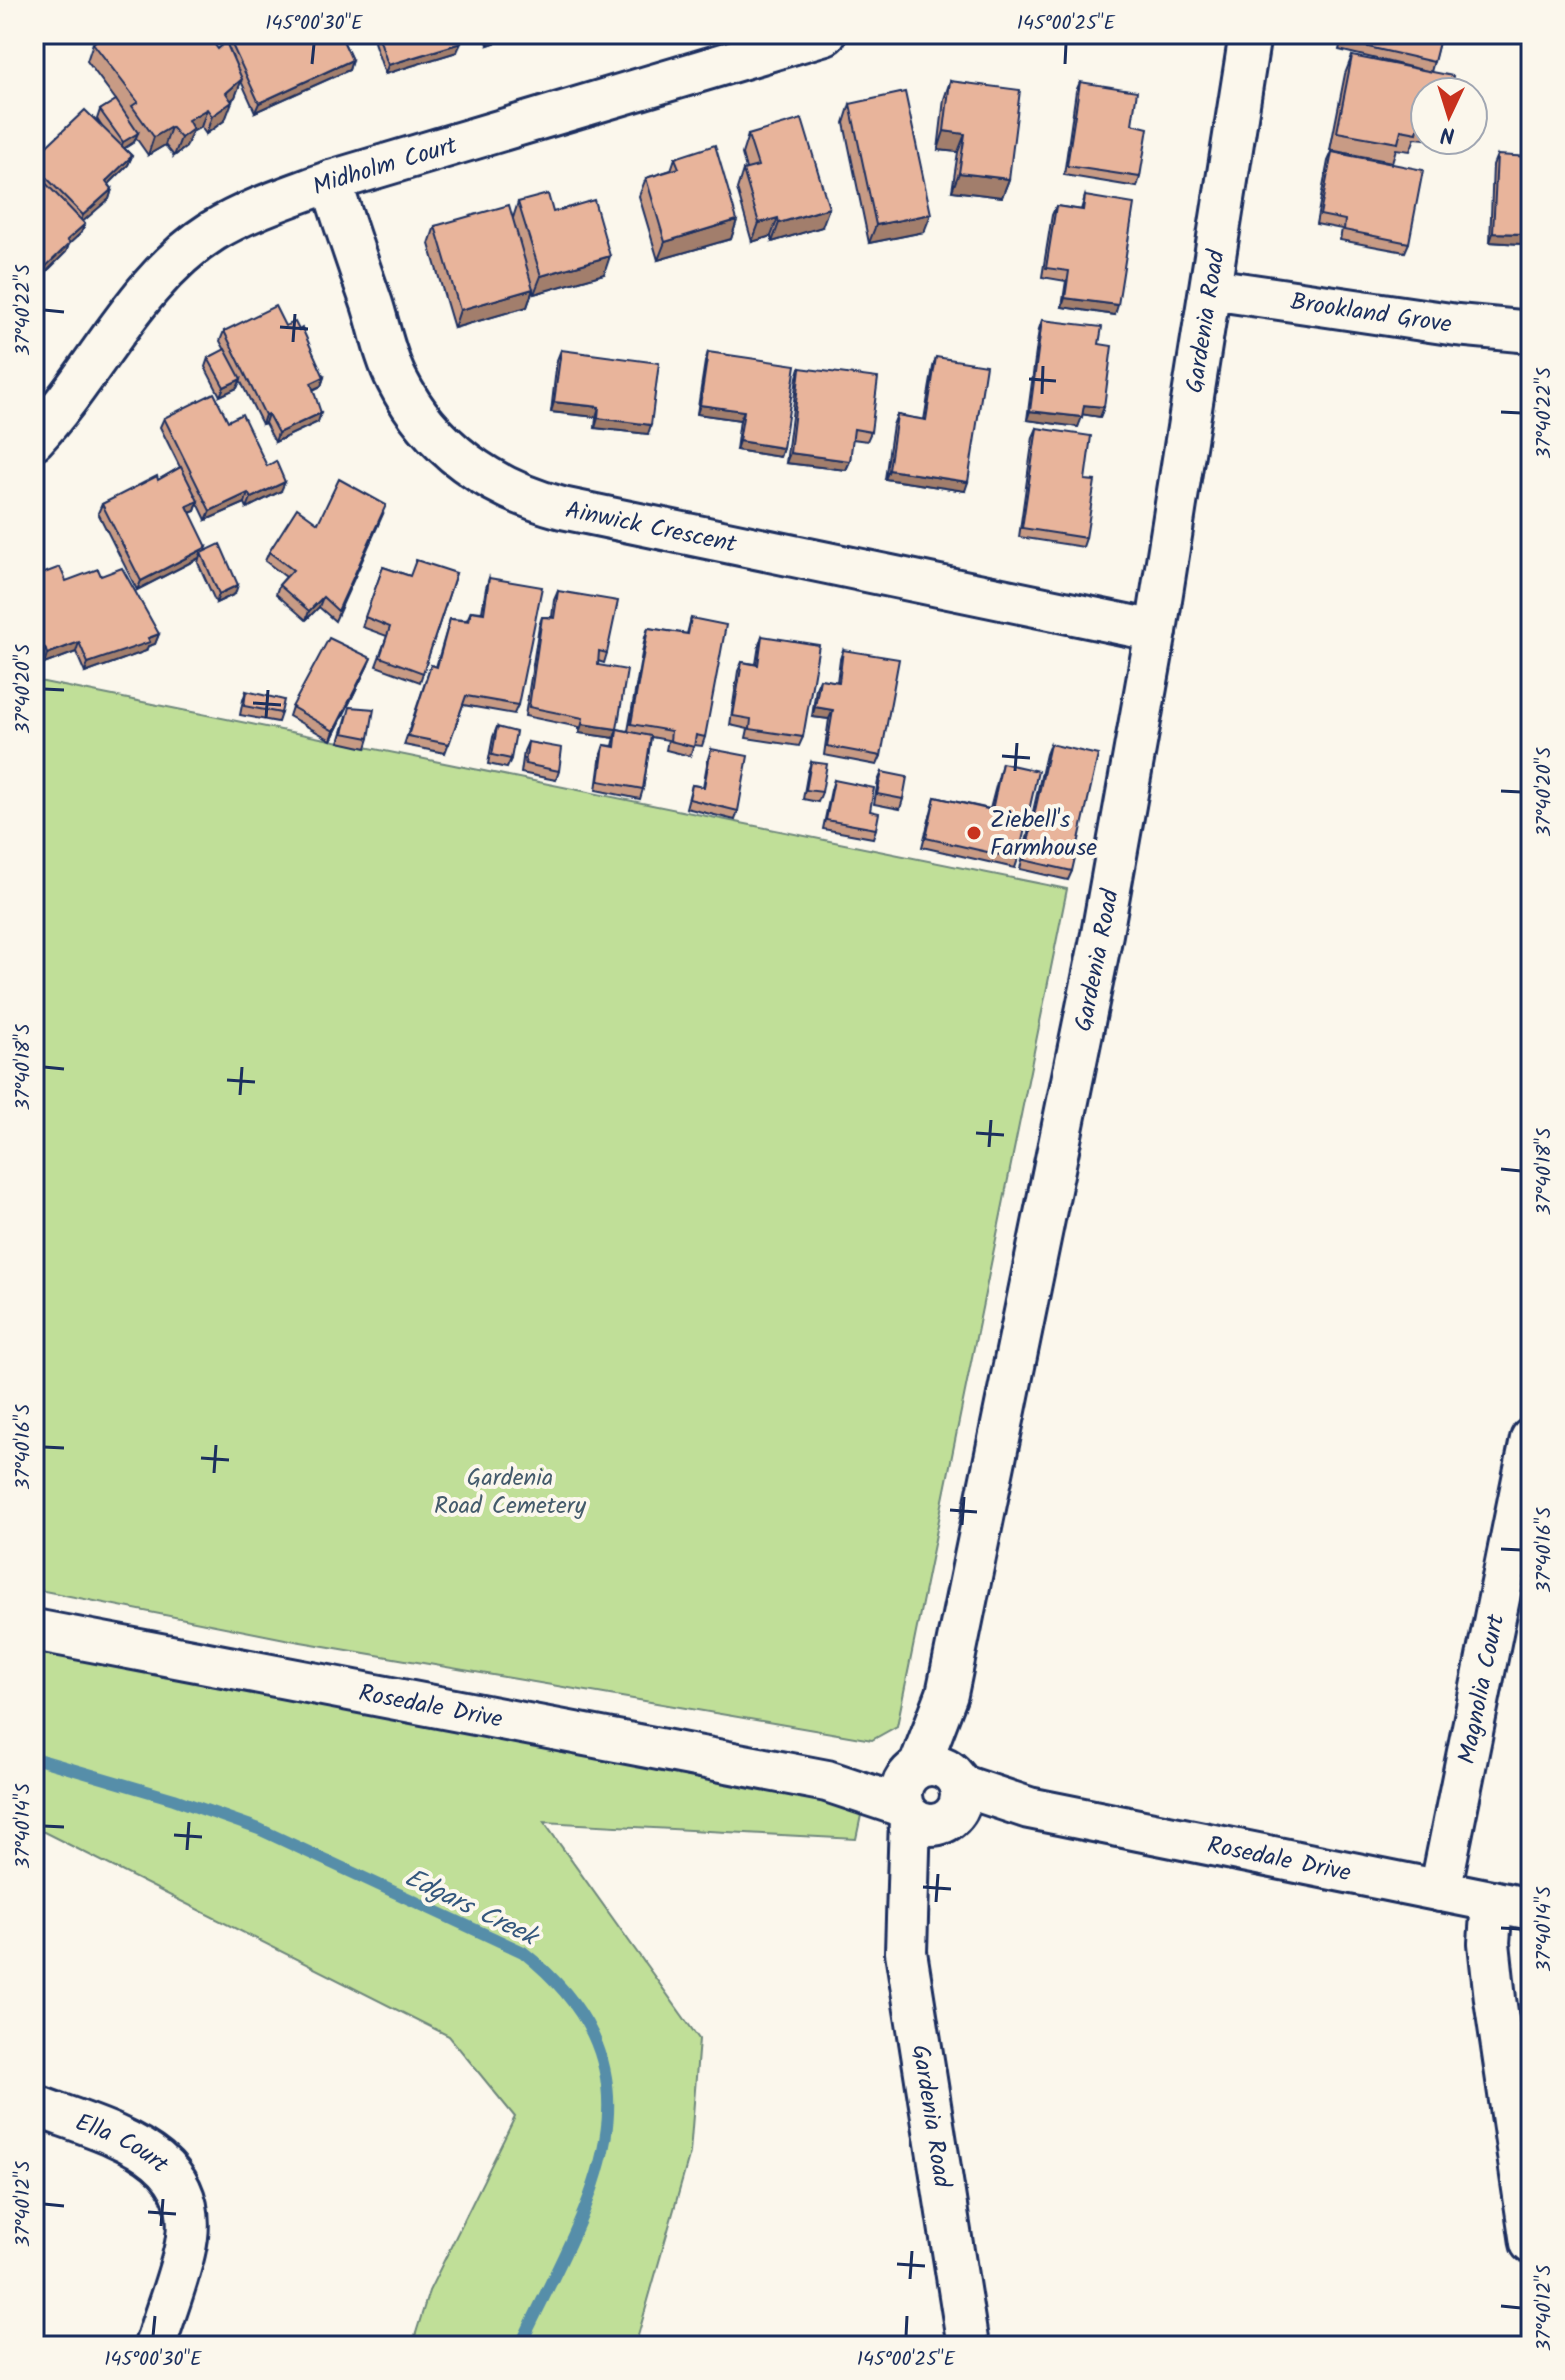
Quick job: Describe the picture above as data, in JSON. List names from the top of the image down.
{
  "streets": {
    "street": [
      "Midholm Court",
      "Brookland Grove",
      "Gardenia Road",
      "Ainwick Crescent",
      "Magnolia Court",
      "Rosedale Drive",
      "Ella Court"
    ]
  },
  "crossings": [
    ["Midholm Court", "Ainwick Crescent"],
    ["Brookland Grove", "Gardenia Road"],
    ["Gardenia Road", "Ainwick Crescent"],
    ["Gardenia Road", "Rosedale Drive"],
    ["Magnolia Court", "Rosedale Drive"]
  ],
  "water": ["Edgars Creek"],
  "parks": ["Gardenia Road Cemetery"],
  "places": ["Ziebell's Farmhouse"],
  "north": "bottom",
  "coordinates": [
    "145°00'30\"E",
    "145°00'25\"E",
    "37°40'22\"S",
    "37°40'20\"S",
    "37°40'18\"S",
    "37°40'16\"S",
    "37°40'14\"S",
    "37°40'12\"S"
  ]
}
